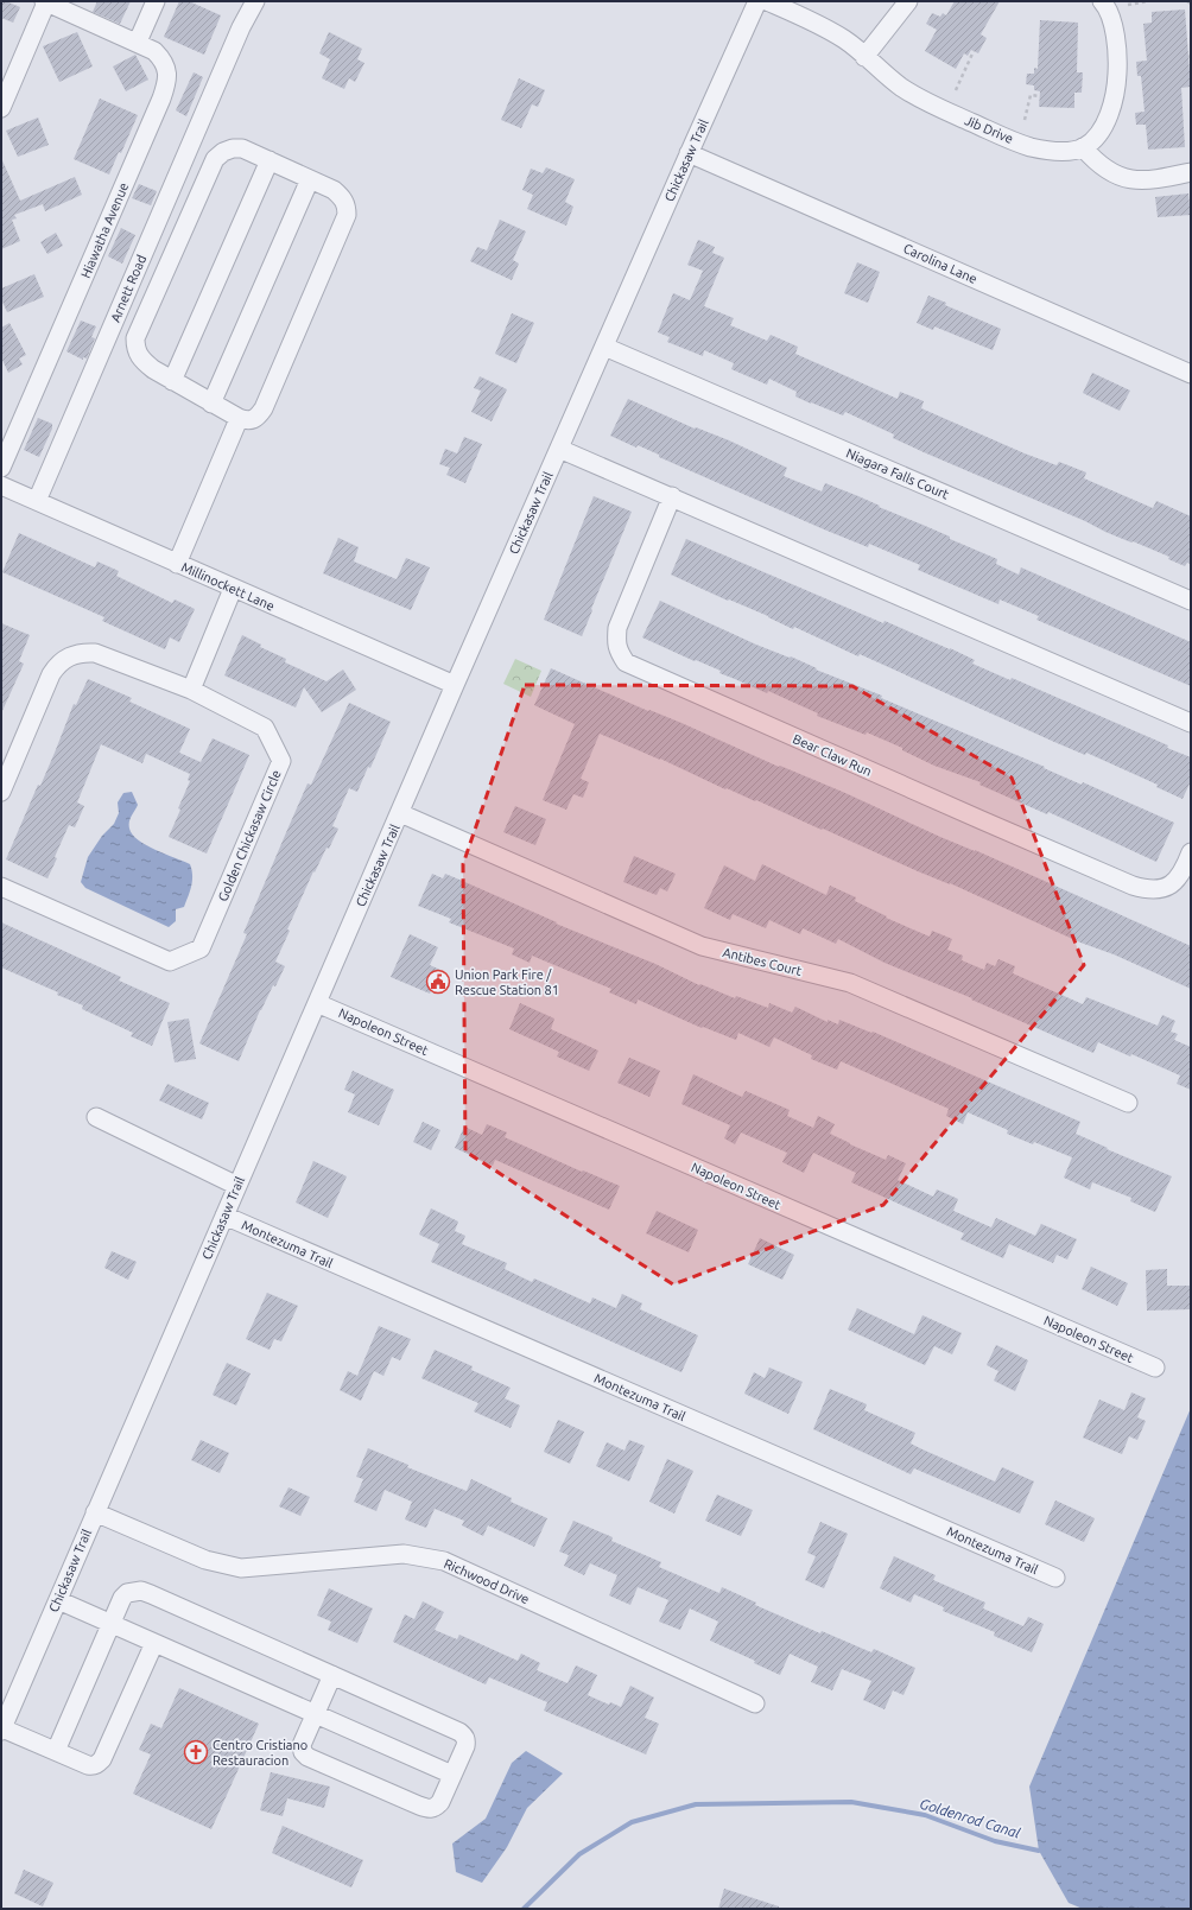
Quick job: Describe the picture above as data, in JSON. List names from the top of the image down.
{
  "streets": {
    "street": [
      "Jib Drive",
      "Chickasaw Trail",
      "Hiawatha Avenue",
      "Carolina Lane",
      "Arnett Road",
      "Niagara Falls Court",
      "Millinockett Lane",
      "Bear Claw Run",
      "Golden Chickasaw Circle",
      "Antibes Court",
      "Napoleon Street",
      "Montezuma Trail",
      "Richwood Drive"
    ]
  },
  "crossings": [
    ["Chickasaw Trail", "Carolina Lane"],
    ["Chickasaw Trail", "Niagara Falls Court"],
    ["Chickasaw Trail", "Millinockett Lane"],
    ["Chickasaw Trail", "Antibes Court"],
    ["Chickasaw Trail", "Napoleon Street"],
    ["Chickasaw Trail", "Montezuma Trail"],
    ["Chickasaw Trail", "Richwood Drive"],
    ["Arnett Road", "Millinockett Lane"]
  ],
  "water": ["Goldenrod Canal"],
  "places": {
    "public building": ["Union Park Fire / Rescue Station 81"],
    "church": ["Centro Cristiano Restauracion"]
  }
}
